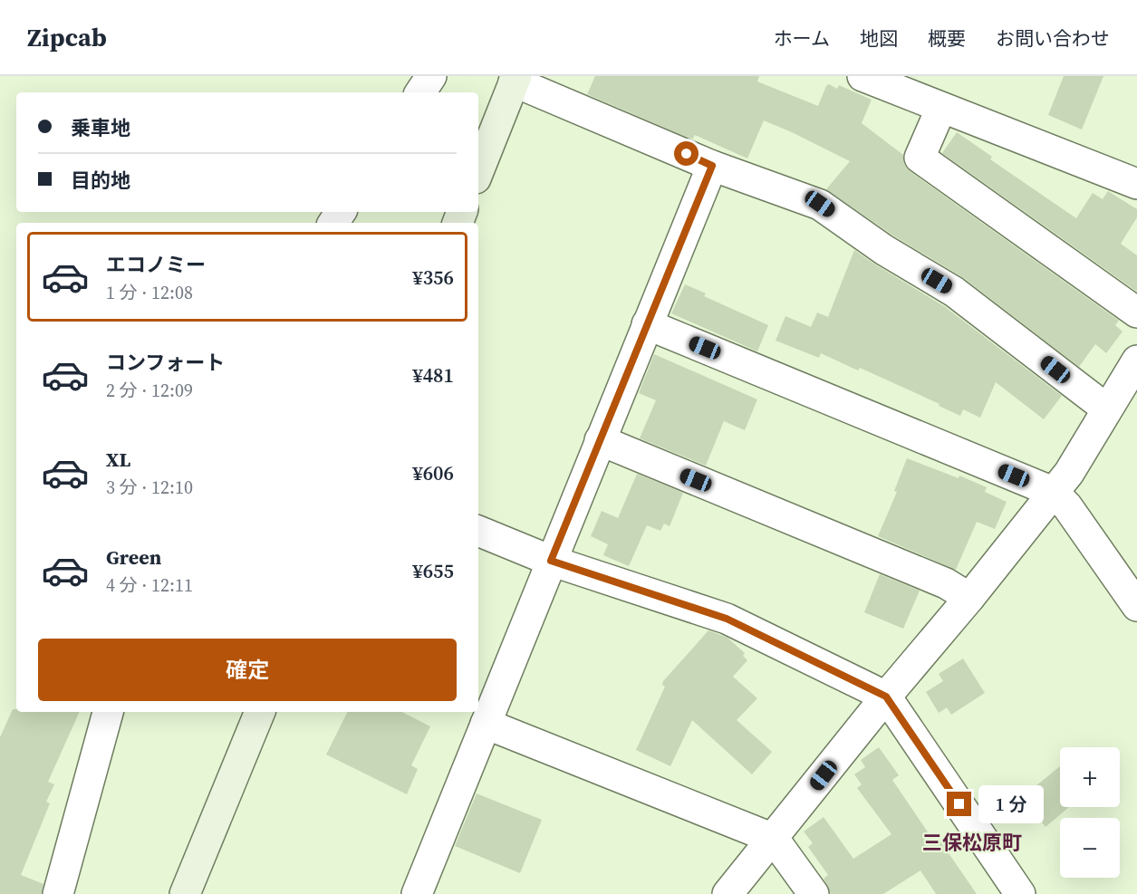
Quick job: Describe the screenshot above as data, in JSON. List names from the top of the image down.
{
  "districts": ["三保松原町"],
  "page": {
    "header": "Zipcab",
    "nav": [
      "ホーム",
      "地図",
      "概要",
      "お問い合わせ"
    ],
    "banner": ["乗車地", "目的地"],
    "list": [
      {
        "name": "エコノミー",
        "note": "1 分 · 12:08",
        "value": "¥356"
      },
      {
        "name": "コンフォート",
        "note": "2 分 · 12:09",
        "value": "¥481"
      },
      {
        "name": "XL",
        "note": "3 分 · 12:10",
        "value": "¥606"
      },
      {
        "name": "Green",
        "note": "4 分 · 12:11",
        "value": "¥655"
      }
    ],
    "buttons": "確定",
    "map_buttons": ["+", "−"],
    "bubble": "1 分"
  }
}
